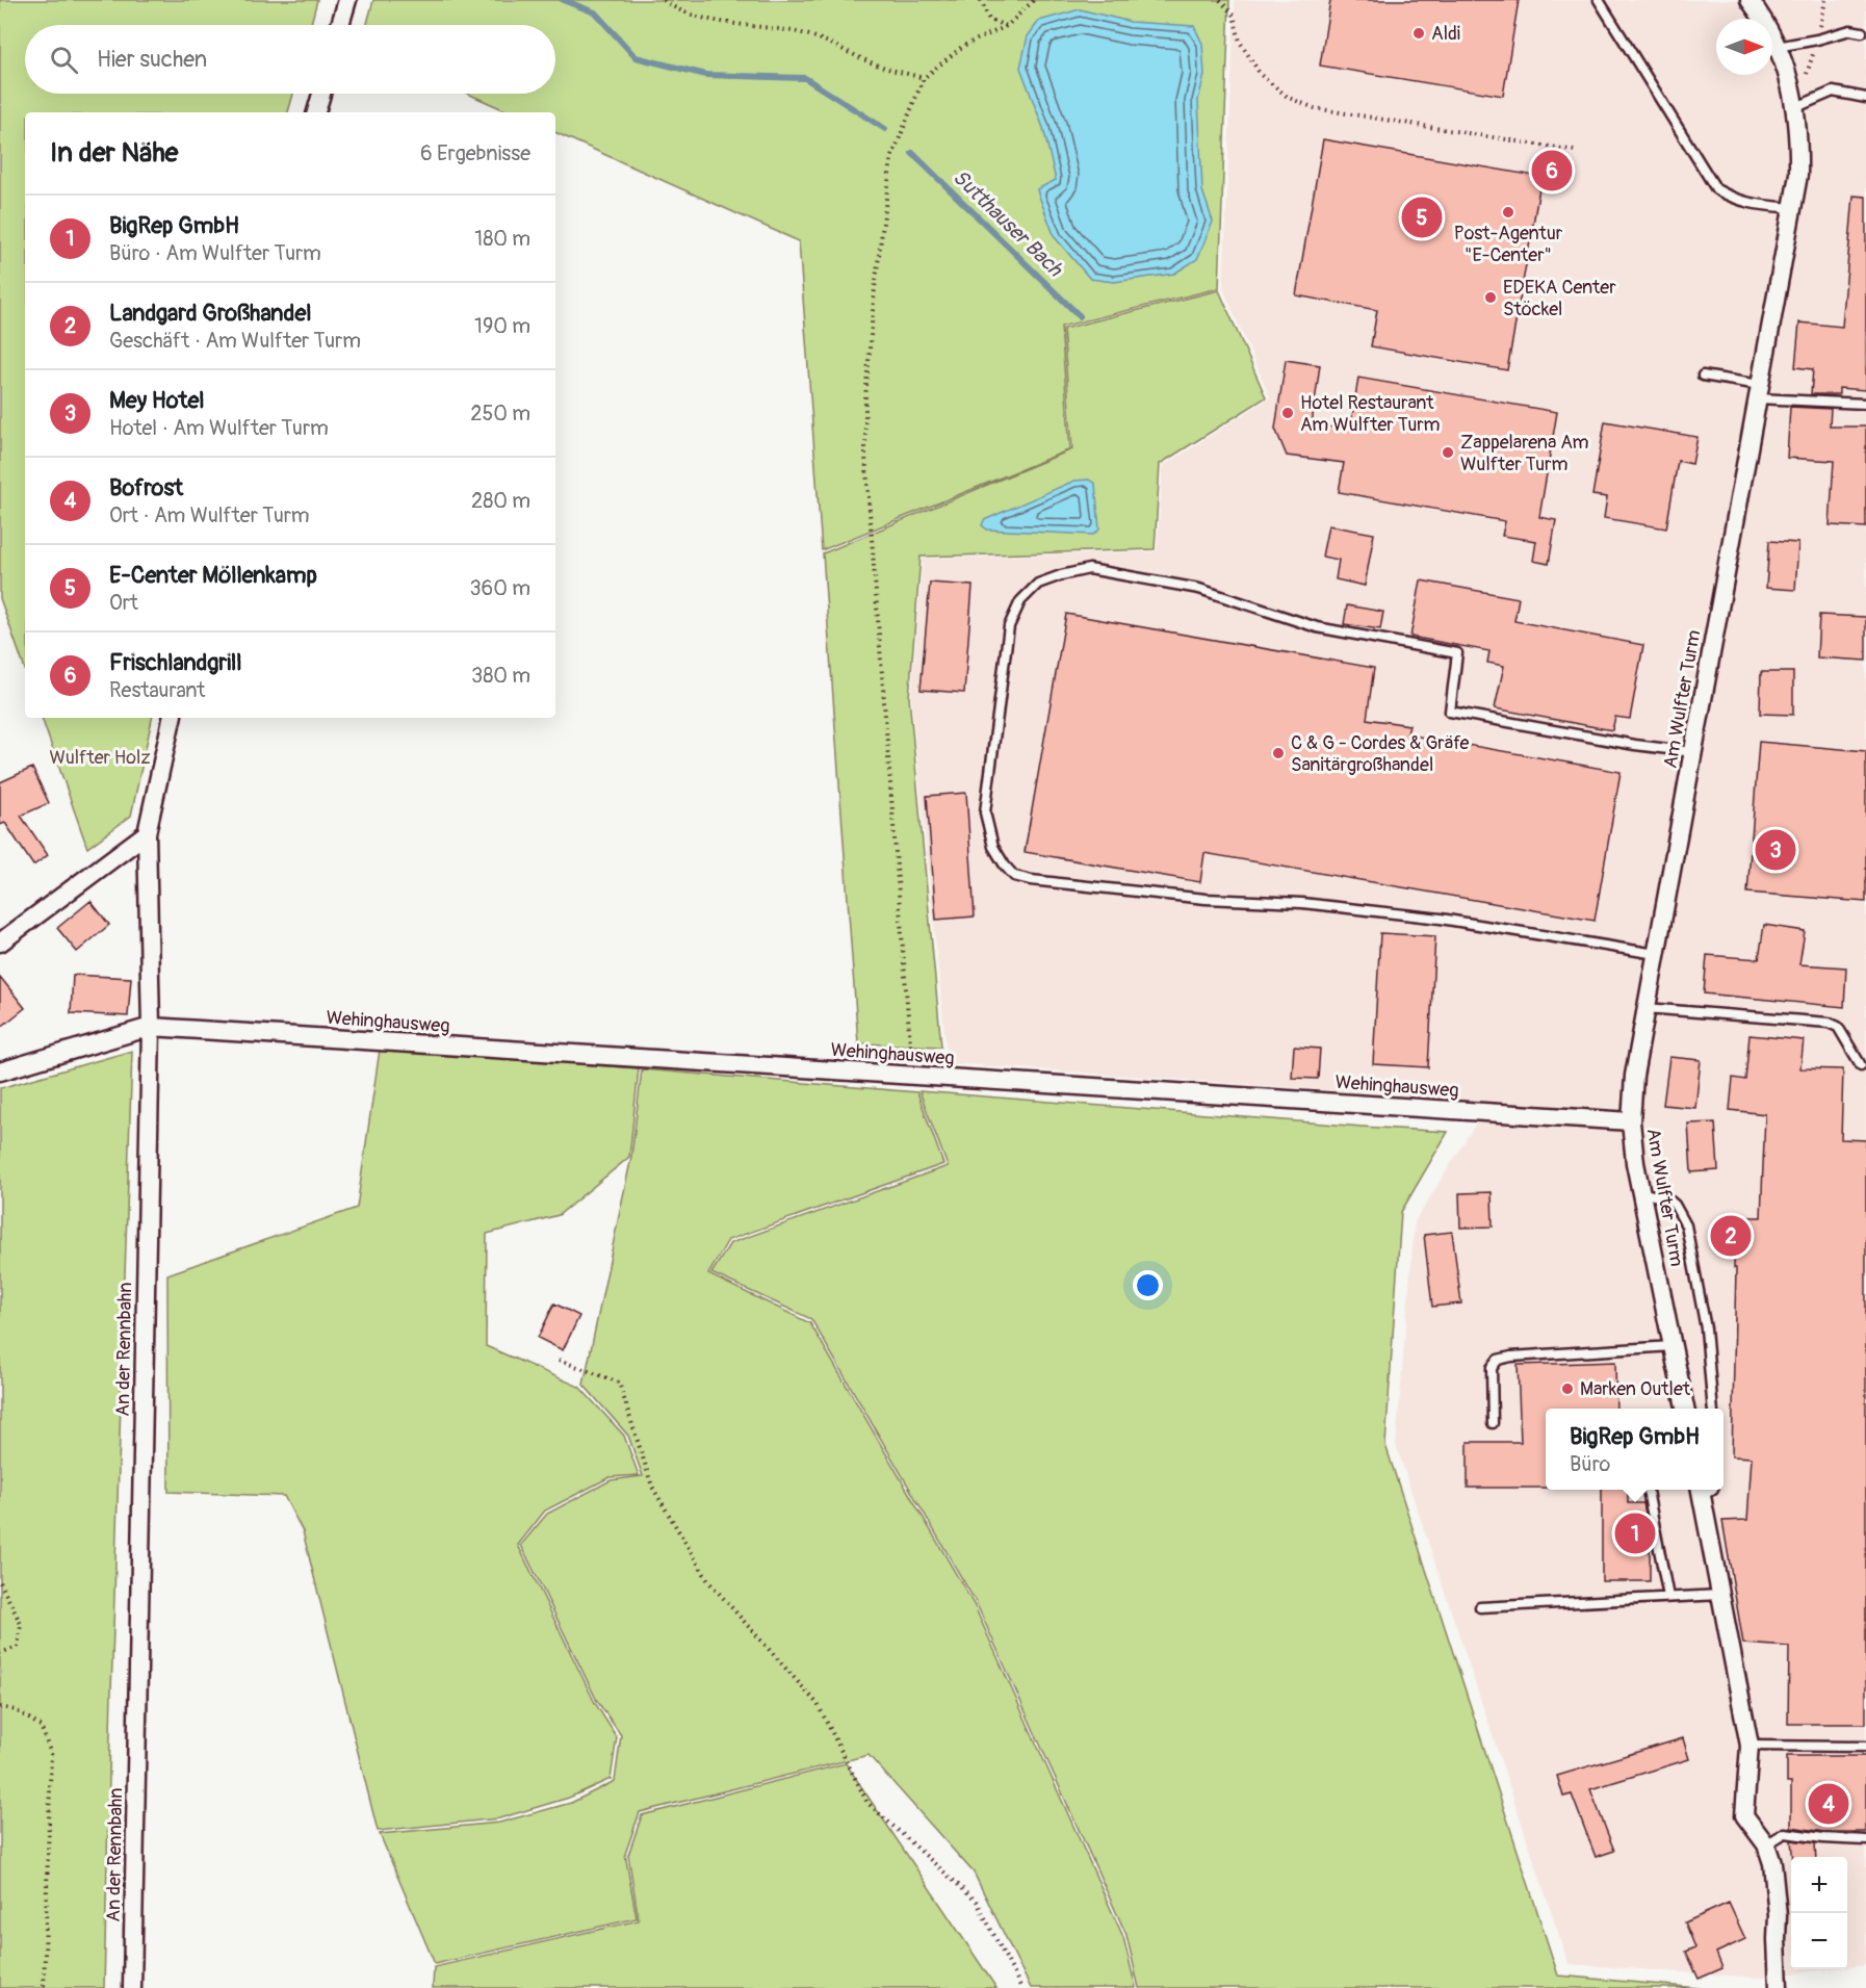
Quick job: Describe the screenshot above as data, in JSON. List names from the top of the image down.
{
  "streets": {
    "street": ["Am Wulfter Turm", "Wehinghausweg", "An der Rennbahn"]
  },
  "crossings": [
    ["Am Wulfter Turm", "Wehinghausweg"],
    ["Wehinghausweg", "An der Rennbahn"]
  ],
  "water": ["Sutthauser Bach"],
  "parks": ["Wulfter Holz"],
  "places": [
    "Aldi",
    "Post-Agentur \"E-Center\"",
    "EDEKA Center Stöckel",
    "Hotel Restaurant Am Wulfter Turm",
    "Zappelarena Am Wulfter Turm",
    "C & G - Cordes & Gräfe Sanitärgroßhandel",
    "Marken Outlet"
  ],
  "north": "right",
  "page": {
    "search": "Hier suchen",
    "heading": ["In der Nähe", "6 Ergebnisse"],
    "pins": [
      "6",
      "5",
      "3",
      "2",
      "1",
      "4"
    ],
    "list": [
      {
        "mark": "1",
        "name": "BigRep GmbH",
        "note": "Büro · Am Wulfter Turm",
        "value": "180 m"
      },
      {
        "mark": "2",
        "name": "Landgard Großhandel",
        "note": "Geschäft · Am Wulfter Turm",
        "value": "190 m"
      },
      {
        "mark": "3",
        "name": "Mey Hotel",
        "note": "Hotel · Am Wulfter Turm",
        "value": "250 m"
      },
      {
        "mark": "4",
        "name": "Bofrost",
        "note": "Ort · Am Wulfter Turm",
        "value": "280 m"
      },
      {
        "mark": "5",
        "name": "E-Center Möllenkamp",
        "note": "Ort",
        "value": "360 m"
      },
      {
        "mark": "6",
        "name": "Frischlandgrill",
        "note": "Restaurant",
        "value": "380 m"
      }
    ],
    "popup": ["BigRep GmbH", "Büro"],
    "map_buttons": ["+", "−"]
  }
}
